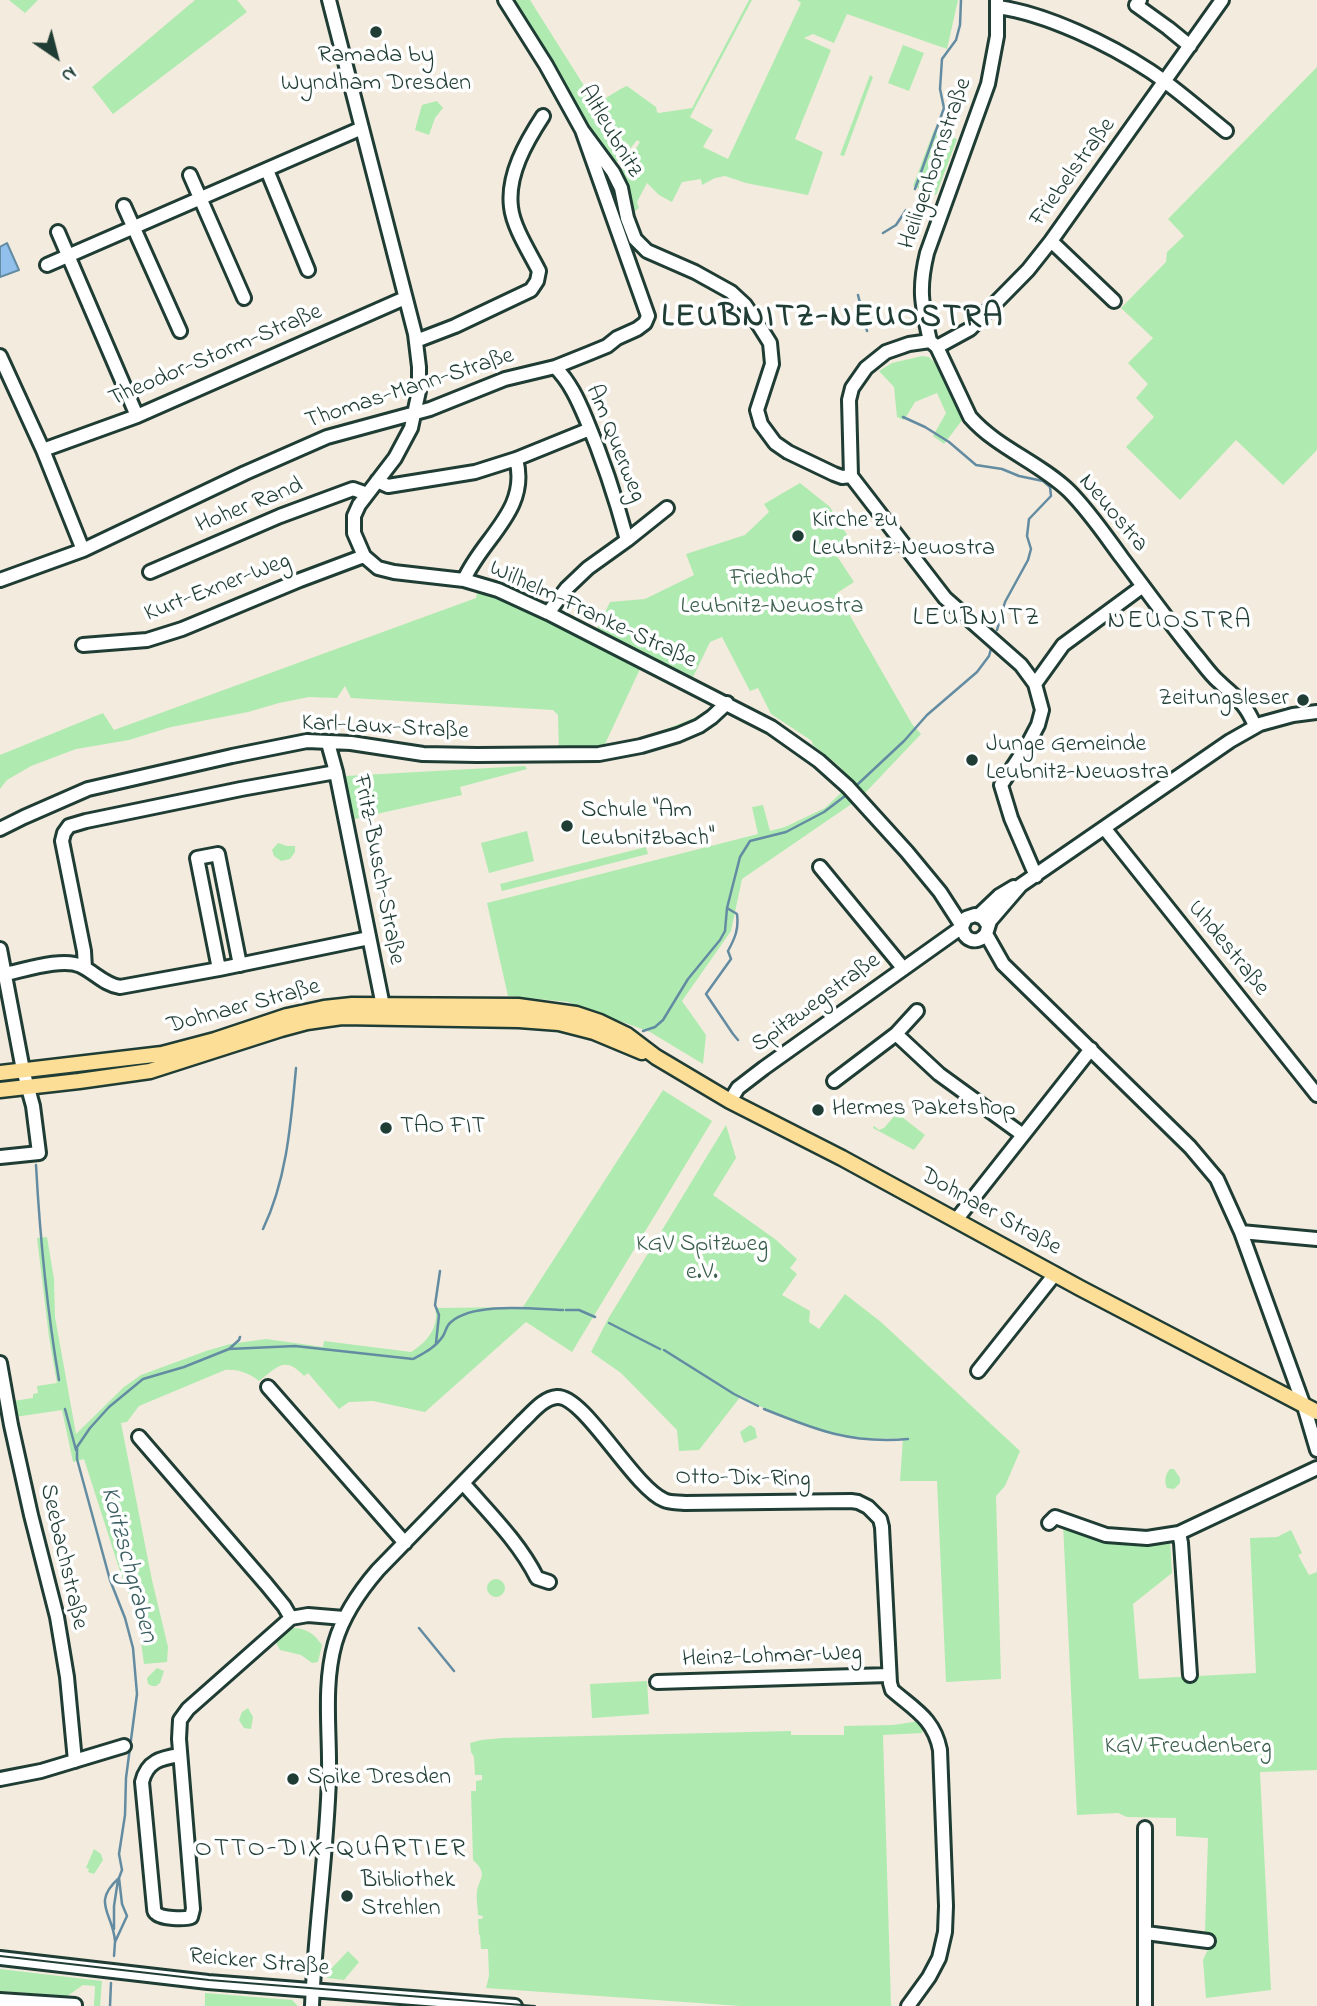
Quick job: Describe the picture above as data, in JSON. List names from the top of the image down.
{
  "streets": {
    "main road": ["Dohnaer Straße"],
    "street": [
      "Altleubnitz",
      "Heiligenbornstraße",
      "Friebelstraße",
      "Theodor-Storm-Straße",
      "Thomas-Mann-Straße",
      "Am Querweg",
      "Hoher Rand",
      "Neuostra",
      "Kurt-Exner-Weg",
      "Wilhelm-Franke-Straße",
      "Karl-Laux-Straße",
      "Fritz-Busch-Straße",
      "Uhdestraße",
      "Spitzwegstraße",
      "Otto-Dix-Ring",
      "Seebachstraße",
      "Heinz-Lohmar-Weg",
      "Reicker Straße"
    ]
  },
  "crossings": [
    ["Altleubnitz", "Friebelstraße"],
    ["Altleubnitz", "Thomas-Mann-Straße"],
    ["Heiligenbornstraße", "Friebelstraße"],
    ["Heiligenbornstraße", "Neuostra"],
    ["Friebelstraße", "Neuostra"],
    ["Thomas-Mann-Straße", "Am Querweg"],
    ["Kurt-Exner-Weg", "Wilhelm-Franke-Straße"],
    ["Wilhelm-Franke-Straße", "Karl-Laux-Straße"],
    ["Wilhelm-Franke-Straße", "Spitzwegstraße"],
    ["Wilhelm-Franke-Straße", "Dohnaer Straße"],
    ["Karl-Laux-Straße", "Fritz-Busch-Straße"],
    ["Fritz-Busch-Straße", "Dohnaer Straße"],
    ["Uhdestraße", "Spitzwegstraße"],
    ["Spitzwegstraße", "Dohnaer Straße"],
    ["Otto-Dix-Ring", "Heinz-Lohmar-Weg"],
    ["Otto-Dix-Ring", "Reicker Straße"]
  ],
  "districts": [
    "LEUBNITZ-NEUOSTRA",
    "LEUBNITZ",
    "NEUOSTRA",
    "OTTO-DIX-QUARTIER"
  ],
  "water": ["Koitzschgraben"],
  "parks": ["Friedhof Leubnitz-Neuostra", "KGV Spitzweg e.V.", "KGV Freudenberg"],
  "places": [
    "Ramada by Wyndham Dresden",
    "Kirche zu Leubnitz-Neuostra",
    "Zeitungsleser",
    "Junge Gemeinde Leubnitz-Neuostra",
    "Schule \"Am Leubnitzbach\"",
    "Hermes Paketshop",
    "TAO FIT",
    "Spike Dresden",
    "Bibliothek Strehlen"
  ],
  "north": "bottom right"
}
